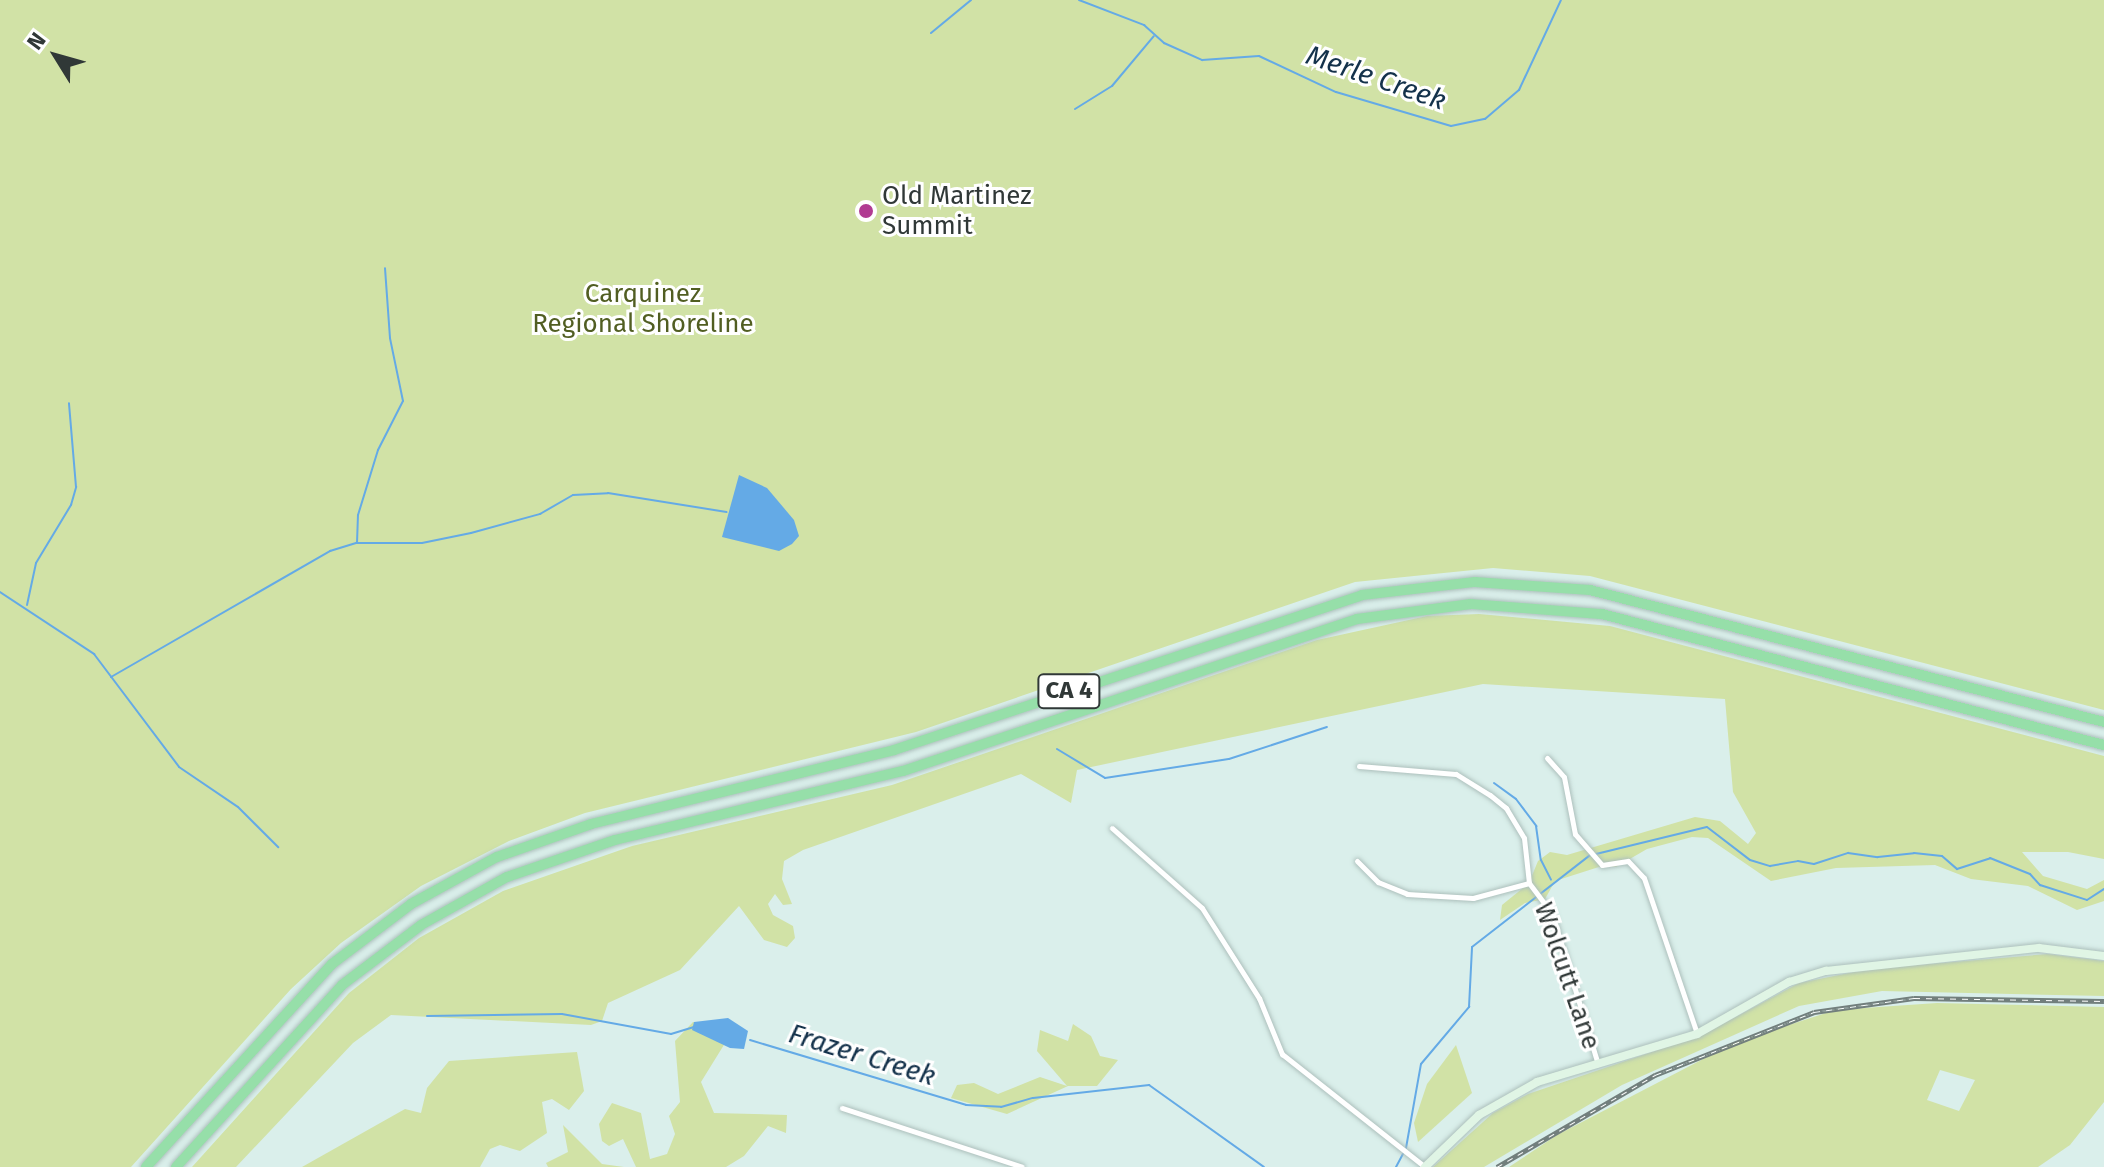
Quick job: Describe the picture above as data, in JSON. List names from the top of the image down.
{
  "streets": {
    "highway": ["CA 4"],
    "street": ["Wolcutt Lane"]
  },
  "water": ["Merle Creek", "Frazer Creek"],
  "parks": ["Carquinez Regional Shoreline"],
  "places": ["Old Martinez Summit"],
  "north": "top left"
}
